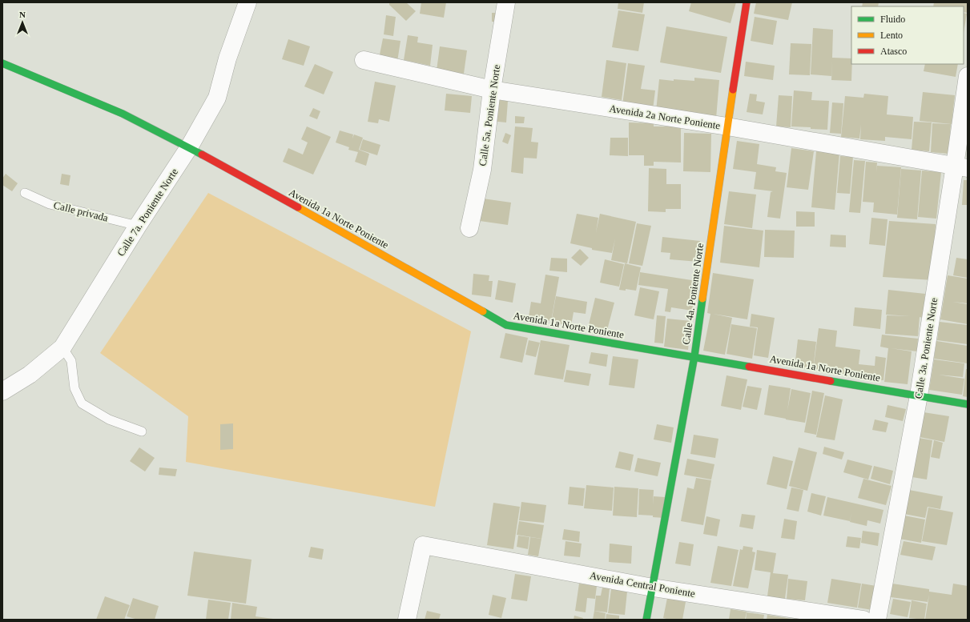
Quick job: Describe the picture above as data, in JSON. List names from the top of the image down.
{
  "streets": {
    "street": [
      "Calle 5a. Poniente Norte",
      "Avenida 2a Norte Poniente",
      "Calle 7a. Poniente Norte",
      "Avenida 1a Norte Poniente",
      "Calle 4a. Poniente Norte",
      "Calle 3a. Poniente Norte",
      "Avenida Central Poniente"
    ],
    "lane": ["Calle privada"]
  },
  "crossings": [
    ["Calle 5a. Poniente Norte", "Avenida 2a Norte Poniente"],
    ["Avenida 2a Norte Poniente", "Calle 4a. Poniente Norte"],
    ["Avenida 2a Norte Poniente", "Calle 3a. Poniente Norte"],
    ["Calle privada", "Calle 7a. Poniente Norte"],
    ["Calle 7a. Poniente Norte", "Avenida 1a Norte Poniente"],
    ["Avenida 1a Norte Poniente", "Calle 4a. Poniente Norte"],
    ["Avenida 1a Norte Poniente", "Calle 3a. Poniente Norte"],
    ["Calle 4a. Poniente Norte", "Avenida Central Poniente"]
  ],
  "legend": ["Fluido", "Lento", "Atasco"],
  "north": "top"
}
